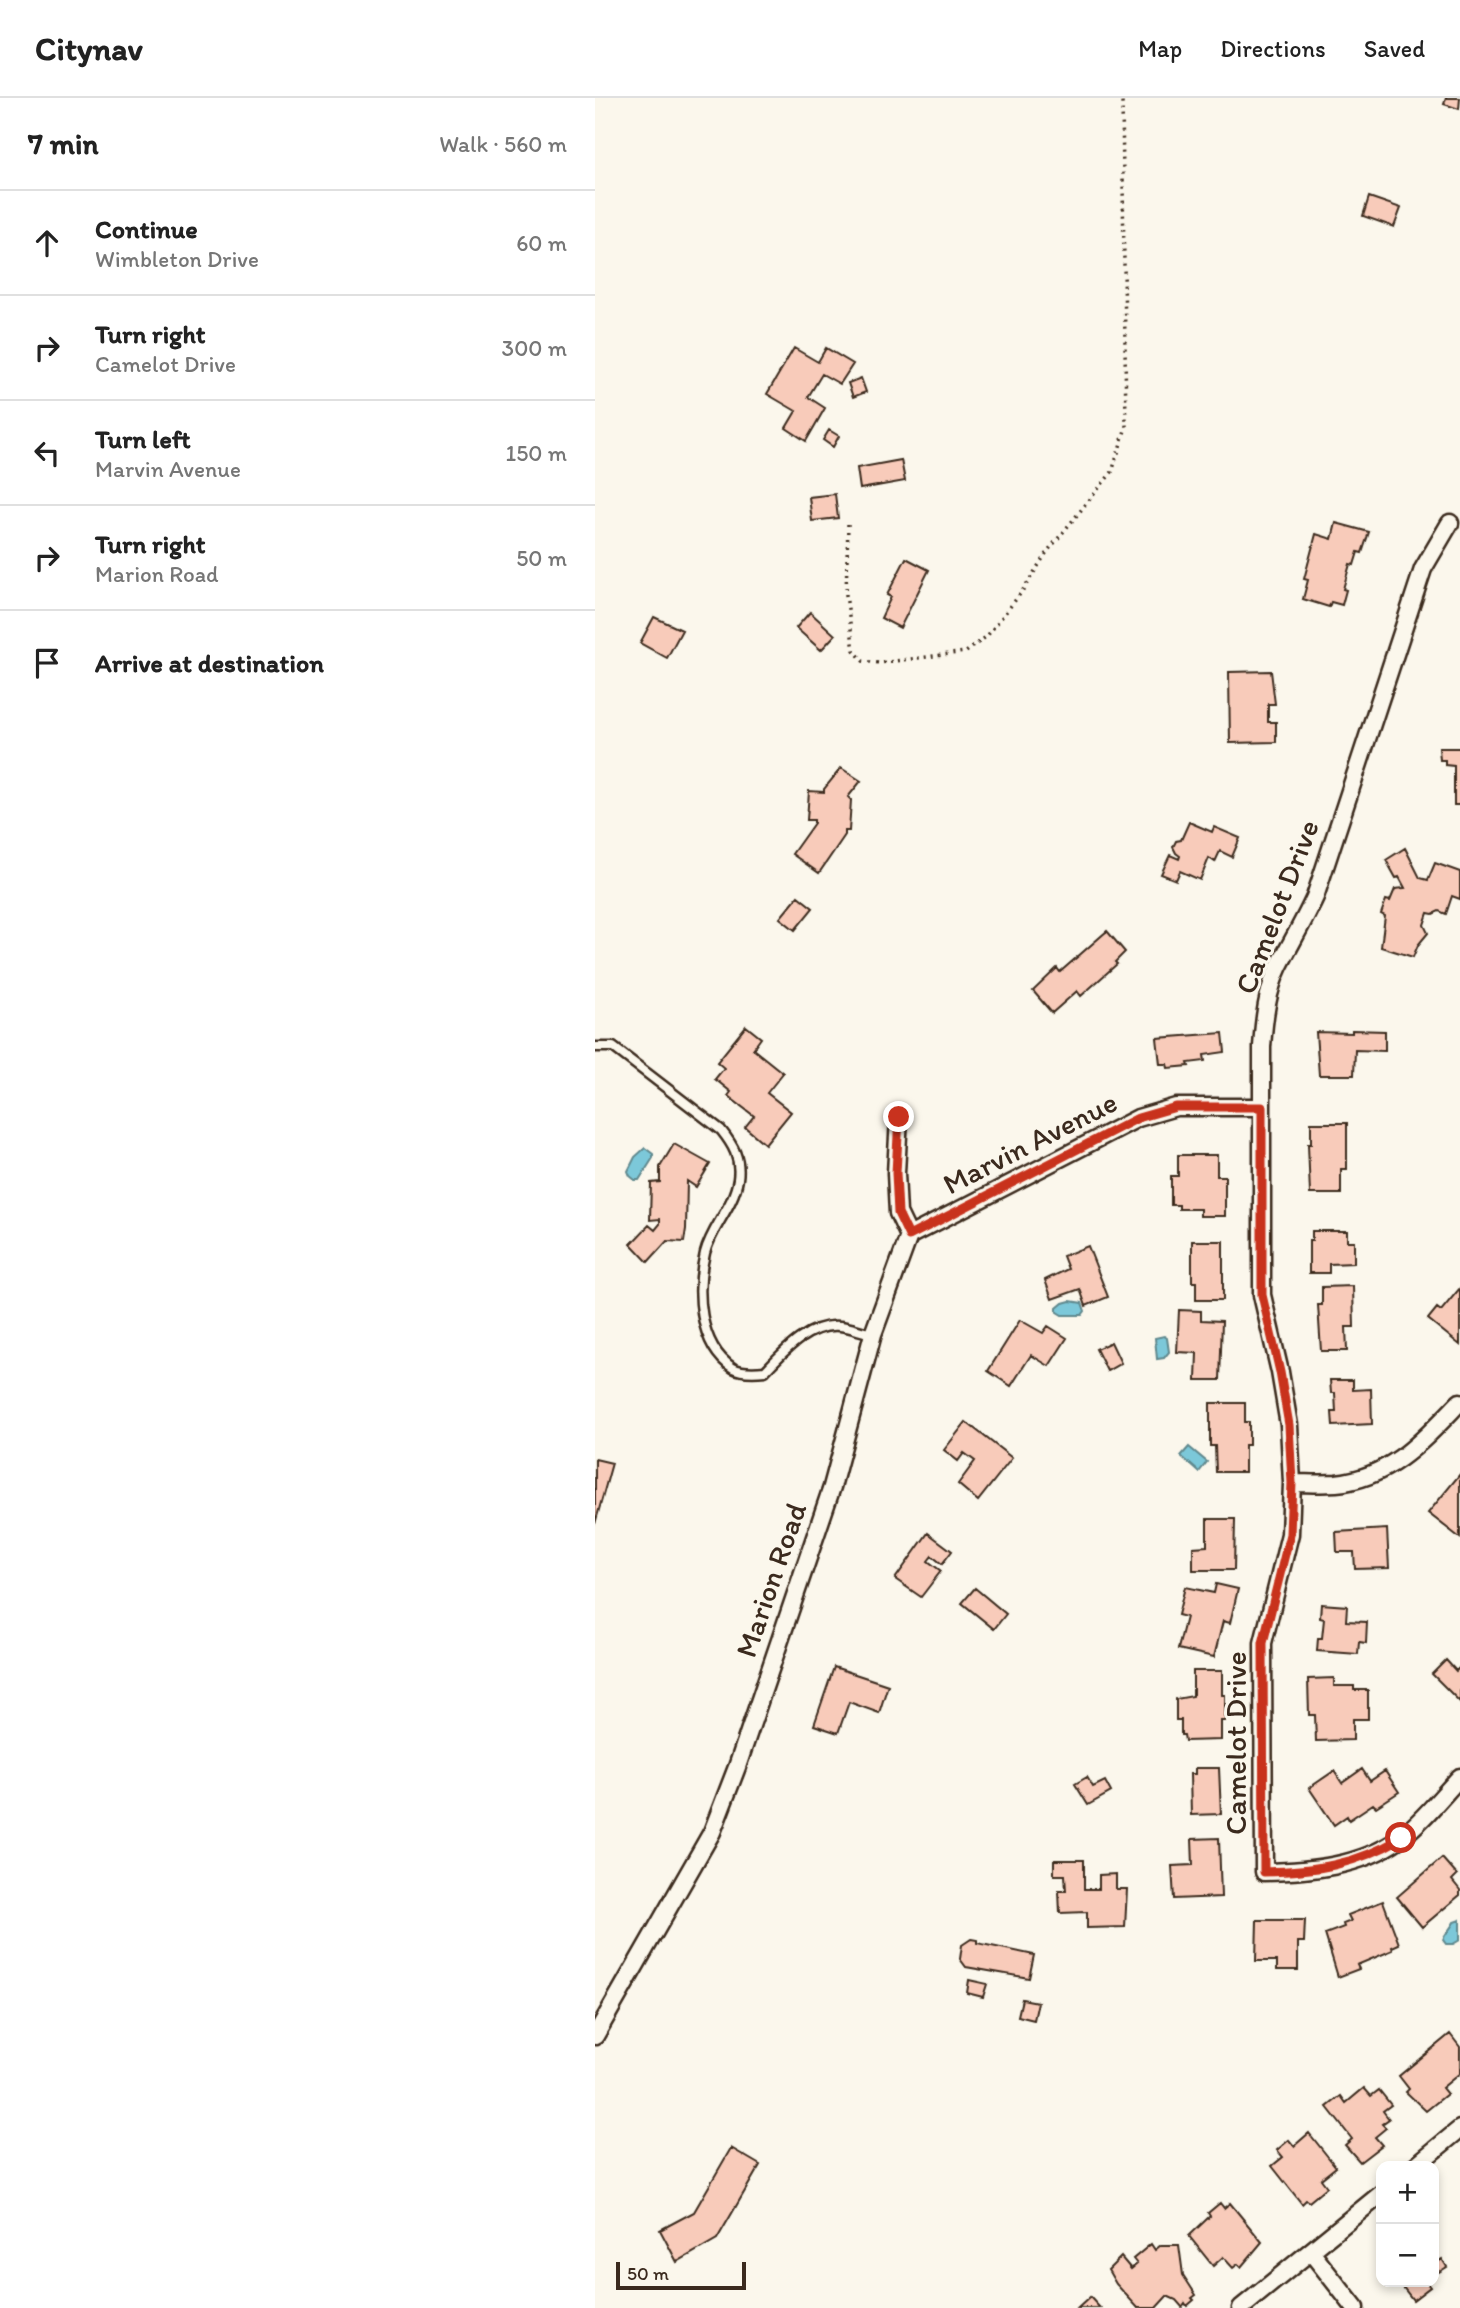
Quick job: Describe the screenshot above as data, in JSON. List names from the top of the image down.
{
  "streets": {
    "street": ["Camelot Drive", "Marvin Avenue", "Marion Road"]
  },
  "crossings": [
    ["Camelot Drive", "Marvin Avenue"],
    ["Marvin Avenue", "Marion Road"]
  ],
  "scale_bar": "50 m",
  "page": {
    "header": "Citynav",
    "nav": ["Map", "Directions", "Saved"],
    "heading": ["7 min", "Walk · 560 m"],
    "list": [
      ["Continue", "Wimbleton Drive", "60 m"],
      ["Turn right", "Camelot Drive", "300 m"],
      ["Turn left", "Marvin Avenue", "150 m"],
      ["Turn right", "Marion Road", "50 m"],
      "Arrive at destination"
    ],
    "map_buttons": ["+", "−"],
    "scale": "50 m"
  }
}
